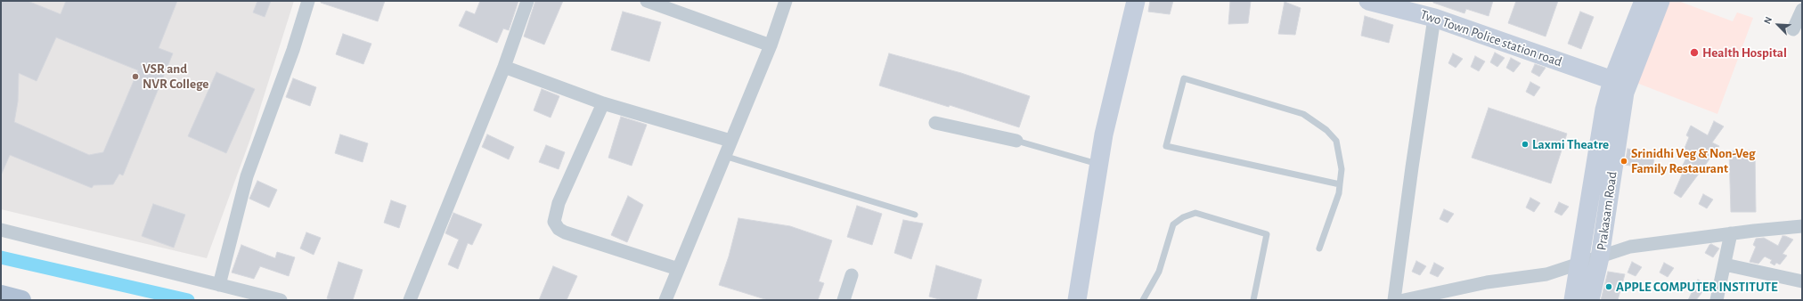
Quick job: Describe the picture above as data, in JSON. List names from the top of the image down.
{
  "streets": {
    "main road": ["Two Town Police station road", "Prakasam Road"]
  },
  "crossings": [
    ["Two Town Police station road", "Prakasam Road"]
  ],
  "places": [
    "Health Hospital",
    "VSR and NVR College",
    "Laxmi Theatre",
    "Srinidhi Veg & Non-Veg Family Restaurant",
    "APPLE COMPUTER INSTITUTE"
  ],
  "north": "top left"
}
